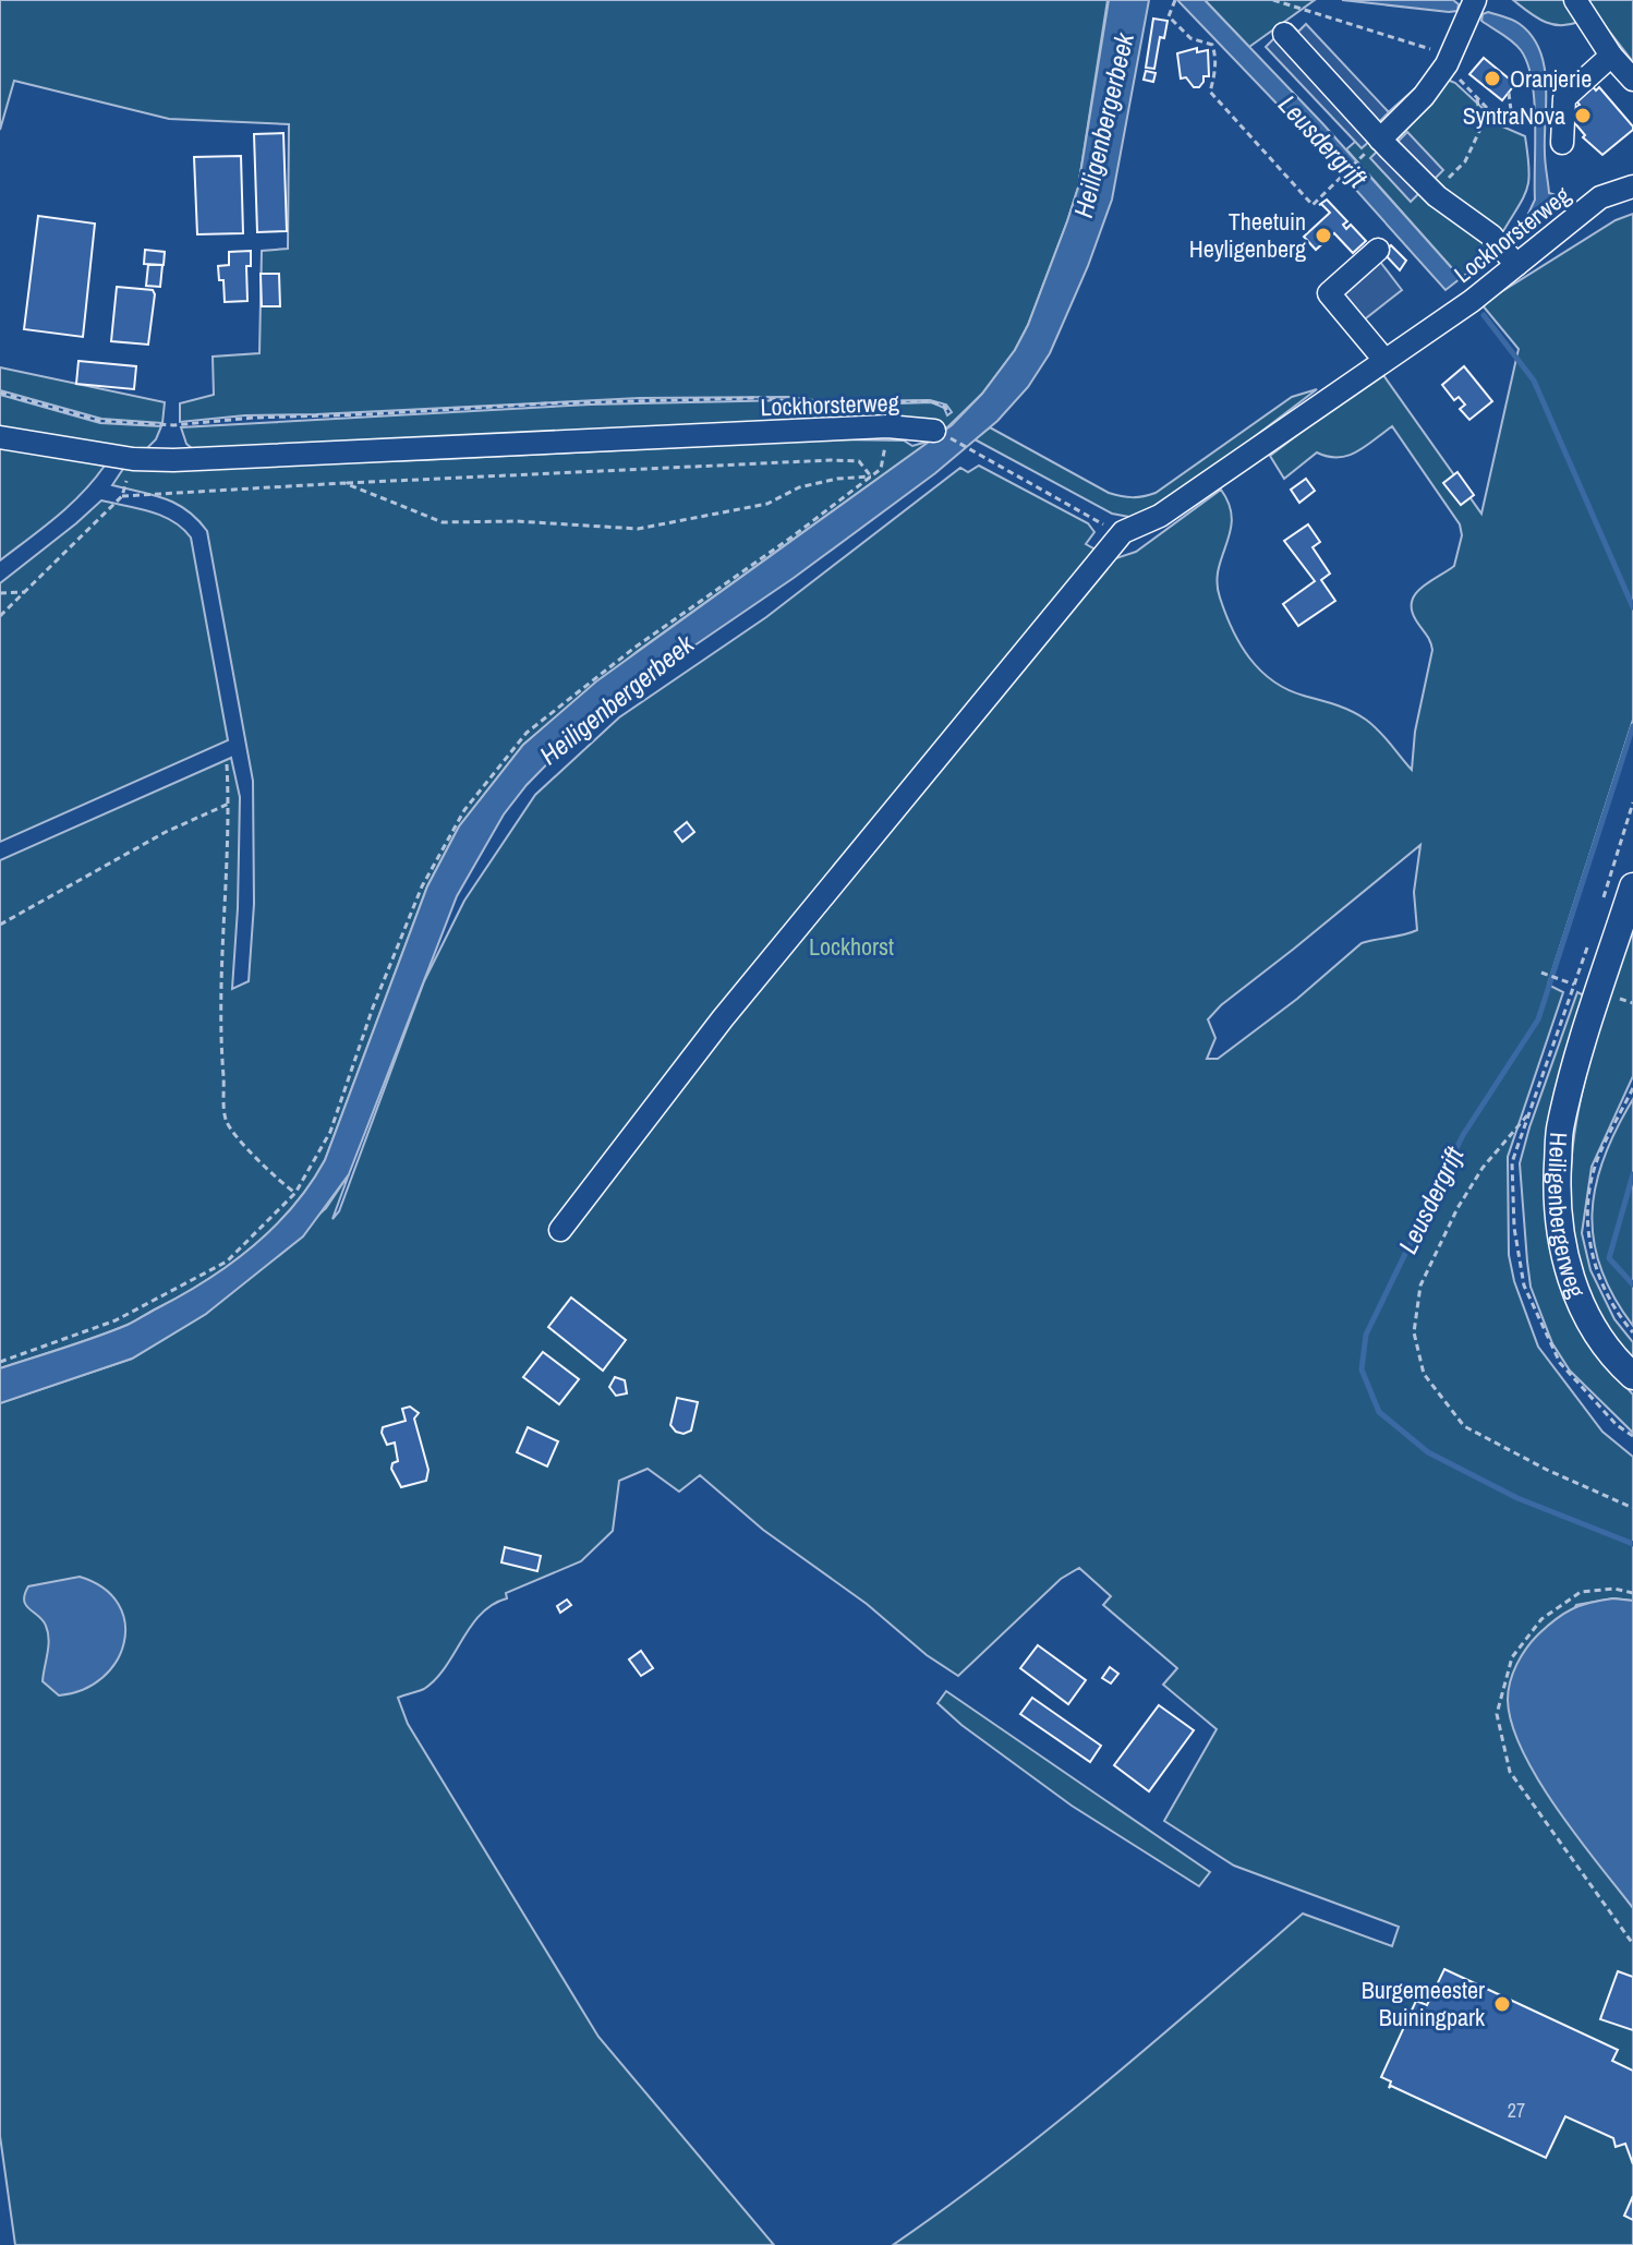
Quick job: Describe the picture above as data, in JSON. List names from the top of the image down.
{
  "streets": {
    "main road": ["Heiligenbergerweg"],
    "street": ["Lockhorsterweg"]
  },
  "water": ["Heiligenbergerbeek", "Leusdergrift"],
  "parks": ["Lockhorst"],
  "places": [
    "Oranjerie",
    "SyntraNova",
    "Theetuin Heyligenberg",
    "Burgemeester Buiningpark"
  ],
  "house_numbers": ["27"]
}
